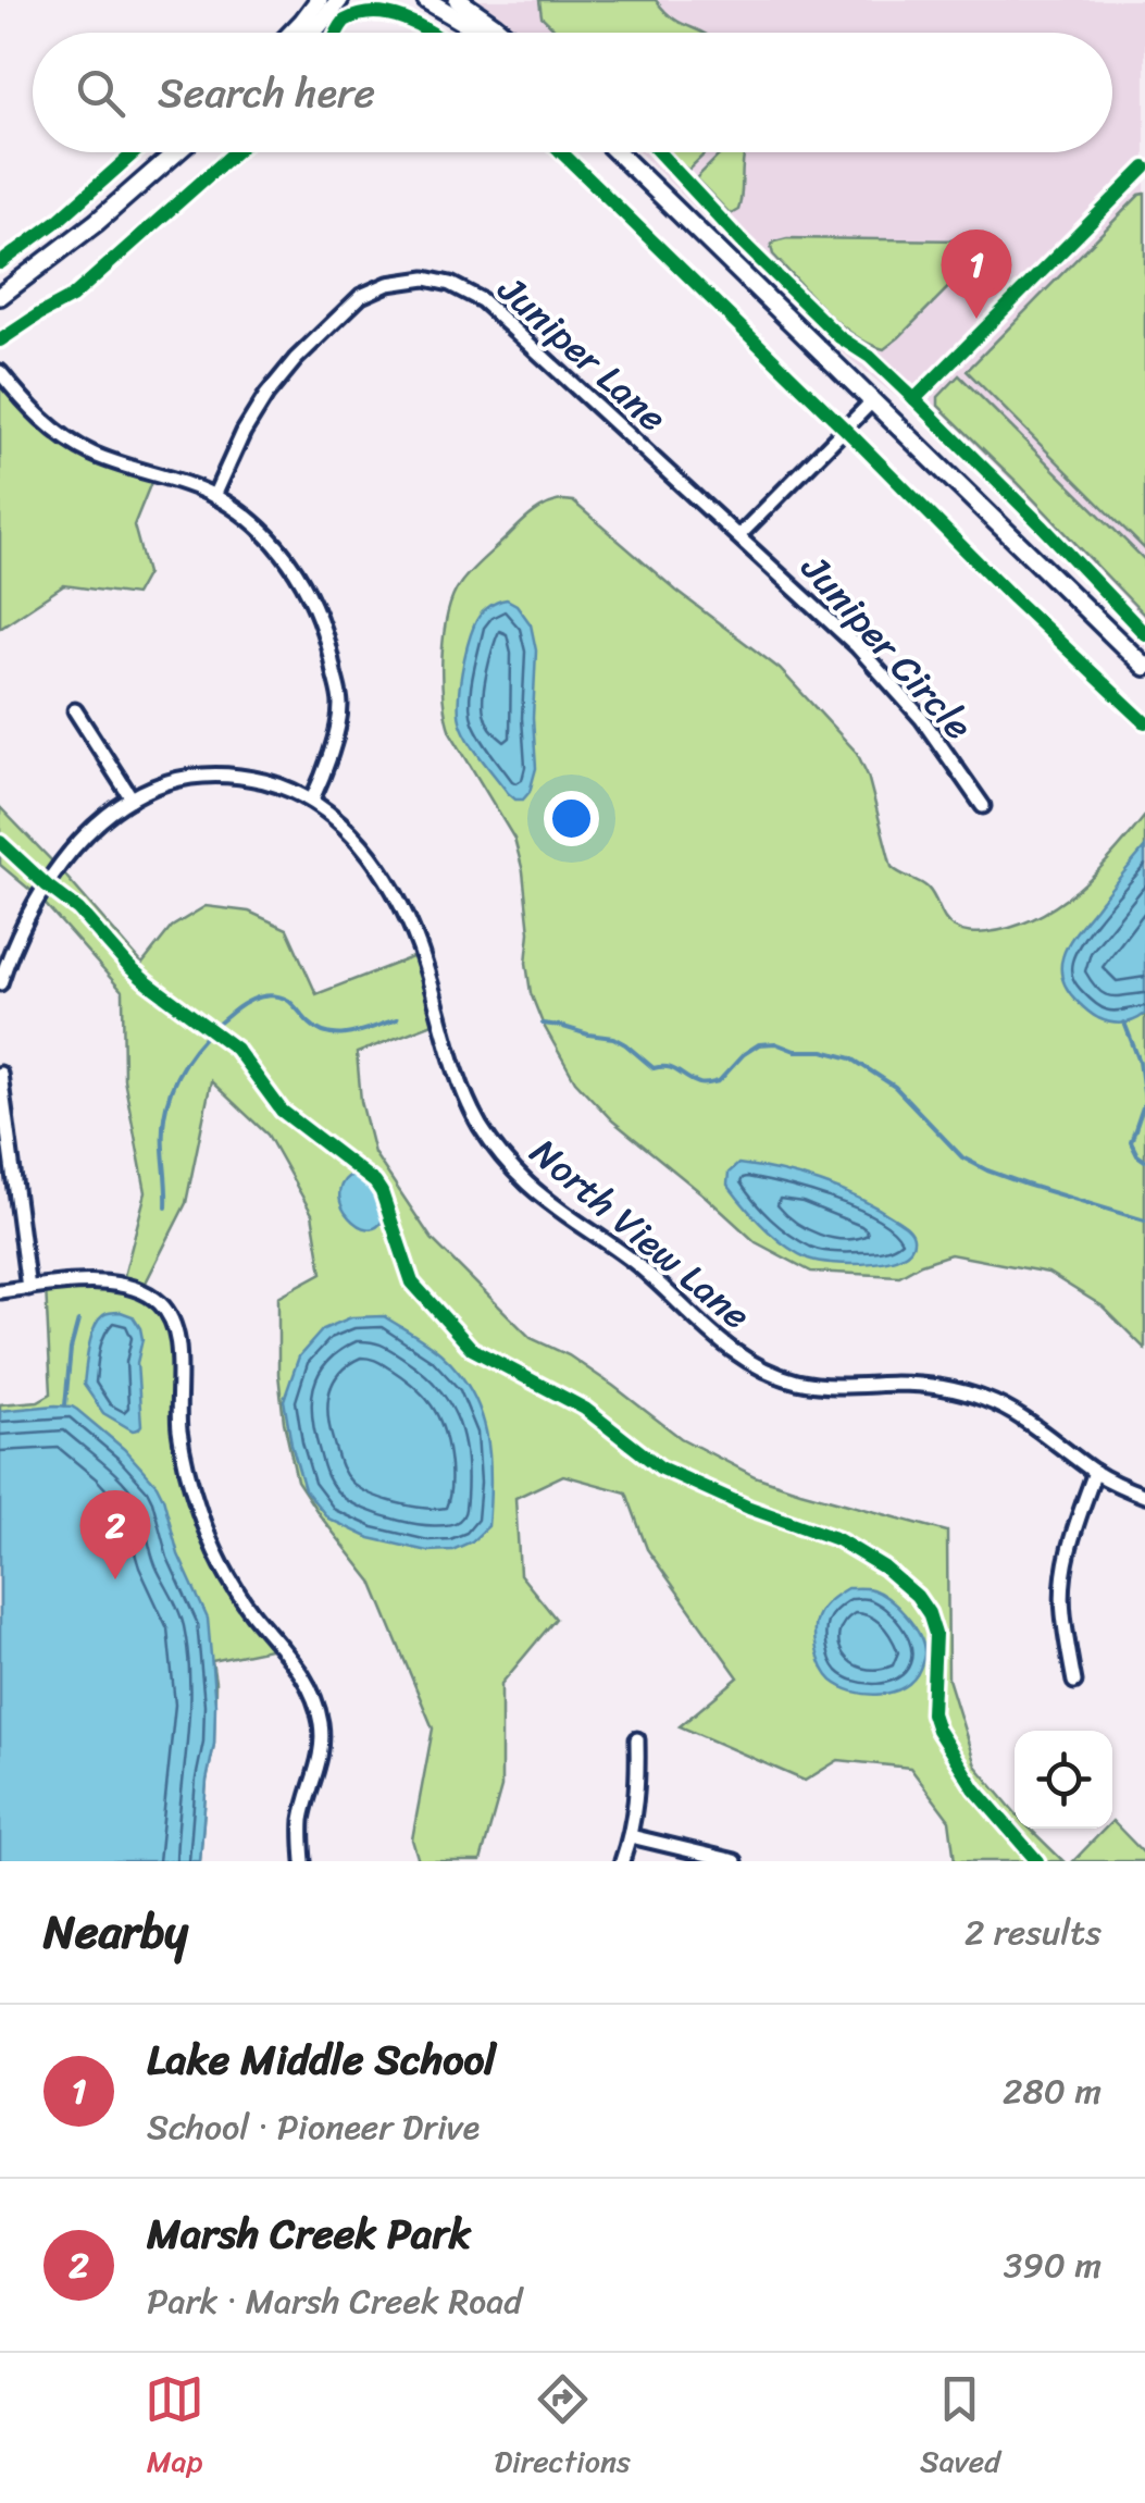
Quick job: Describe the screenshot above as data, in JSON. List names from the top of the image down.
{
  "streets": {
    "street": ["Juniper Lane", "Juniper Circle", "North View Lane"]
  },
  "crossings": [
    ["Juniper Lane", "Juniper Circle"]
  ],
  "page": {
    "search": "Search here",
    "pins": ["1", "2"],
    "heading": ["Nearby", "2 results"],
    "list": [
      {
        "mark": "1",
        "name": "Lake Middle School",
        "note": "School · Pioneer Drive",
        "value": "280 m"
      },
      {
        "mark": "2",
        "name": "Marsh Creek Park",
        "note": "Park · Marsh Creek Road",
        "value": "390 m"
      }
    ],
    "nav": ["Map", "Directions", "Saved"]
  }
}
